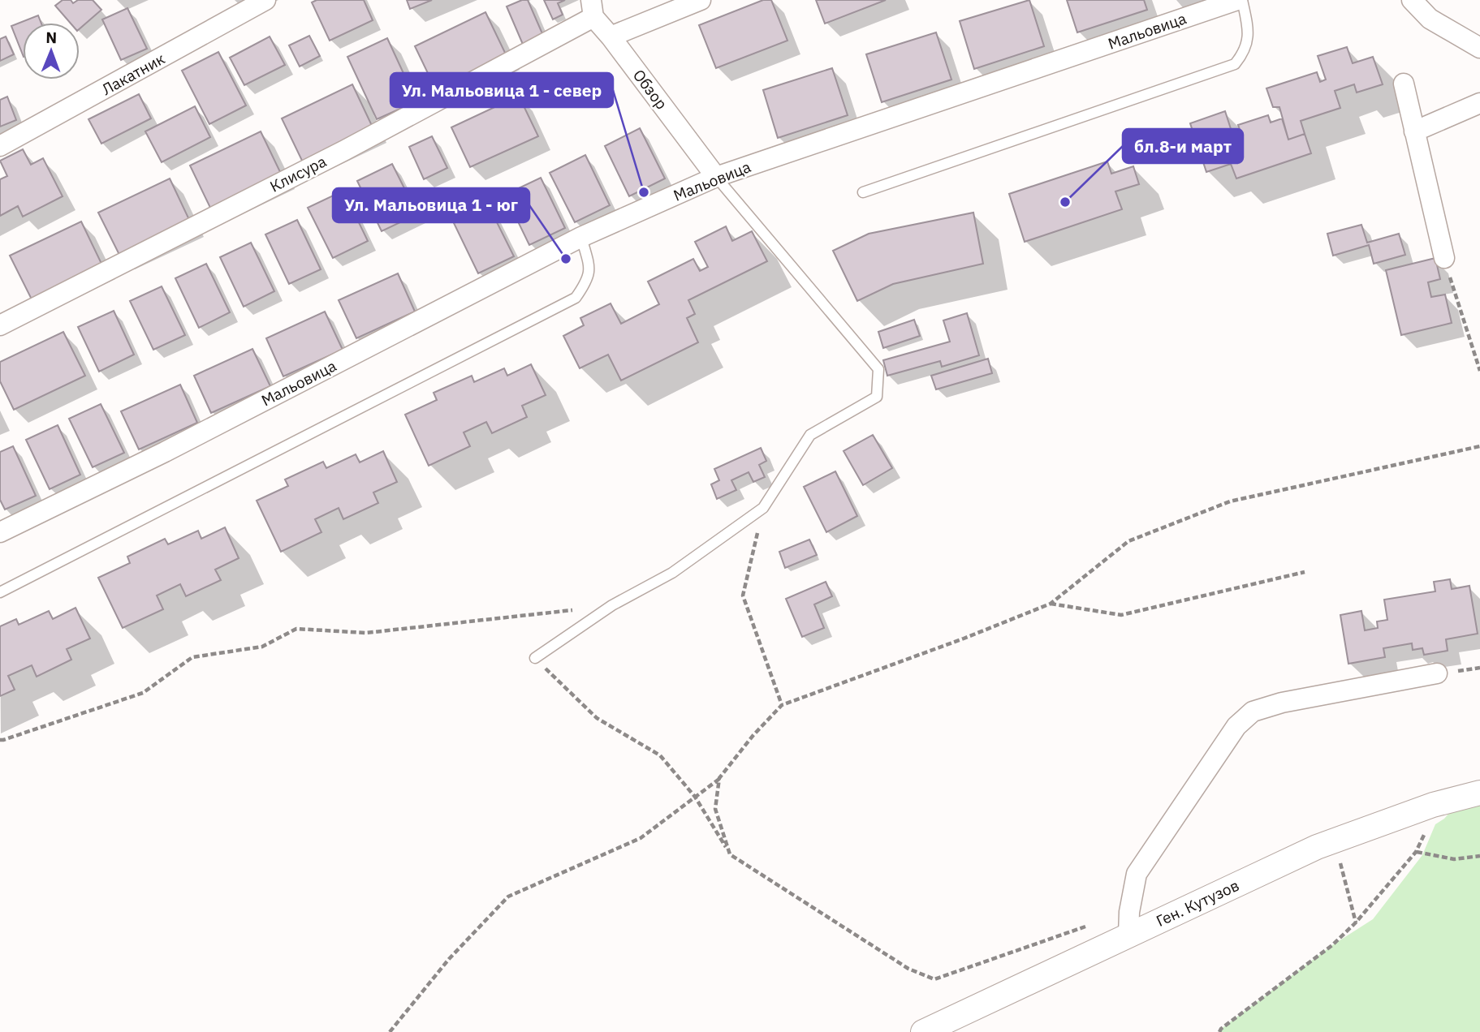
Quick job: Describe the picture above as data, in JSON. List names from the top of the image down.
{
  "streets": {
    "street": [
      "Мальовица",
      "Лакатник",
      "Обзор",
      "Клисура",
      "Ген. Кутузов"
    ]
  },
  "crossings": [
    ["Мальовица", "Обзор"],
    ["Обзор", "Клисура"]
  ],
  "places": ["Ул. Мальовица 1 - север", "бл.8-и март", "Ул. Мальовица 1 - юг"],
  "north": "top"
}
